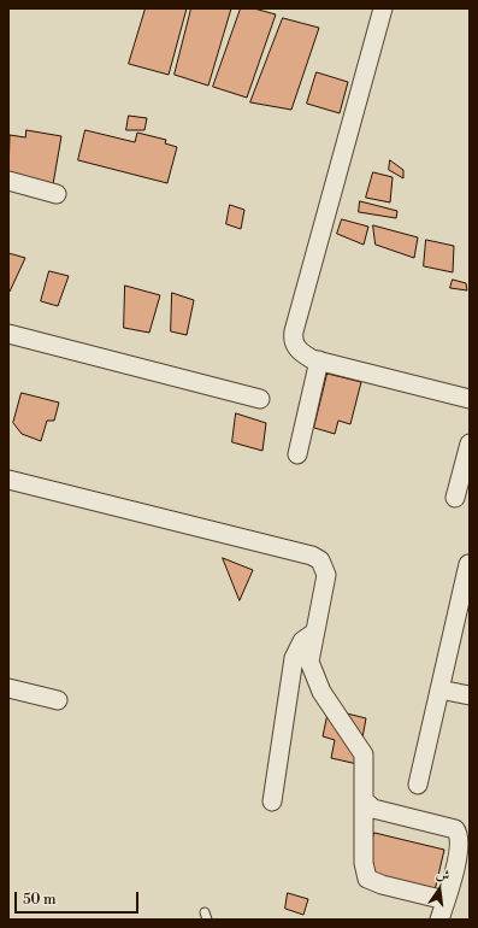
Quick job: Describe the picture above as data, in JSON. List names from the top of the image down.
{
  "scale_bar": "50 m",
  "north": "top"
}
